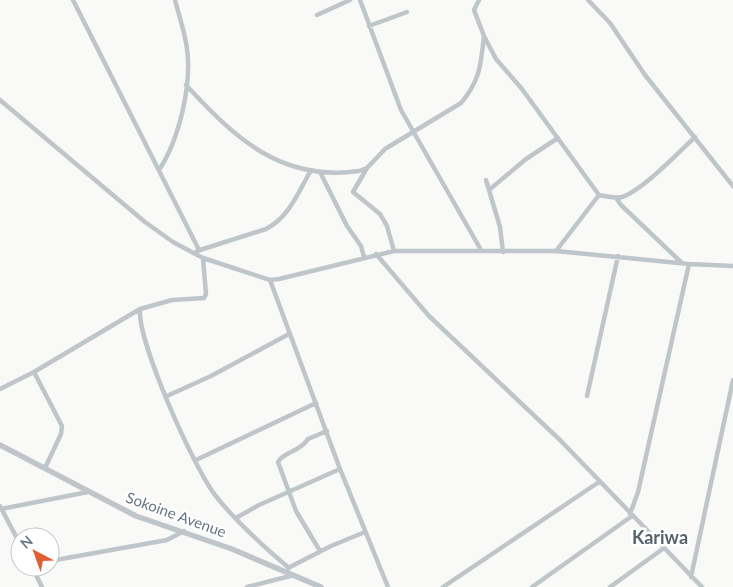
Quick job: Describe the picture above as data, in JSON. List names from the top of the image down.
{
  "streets": {
    "street": ["Sokoine Avenue"]
  },
  "districts": ["Kariwa"],
  "north": "top left"
}
